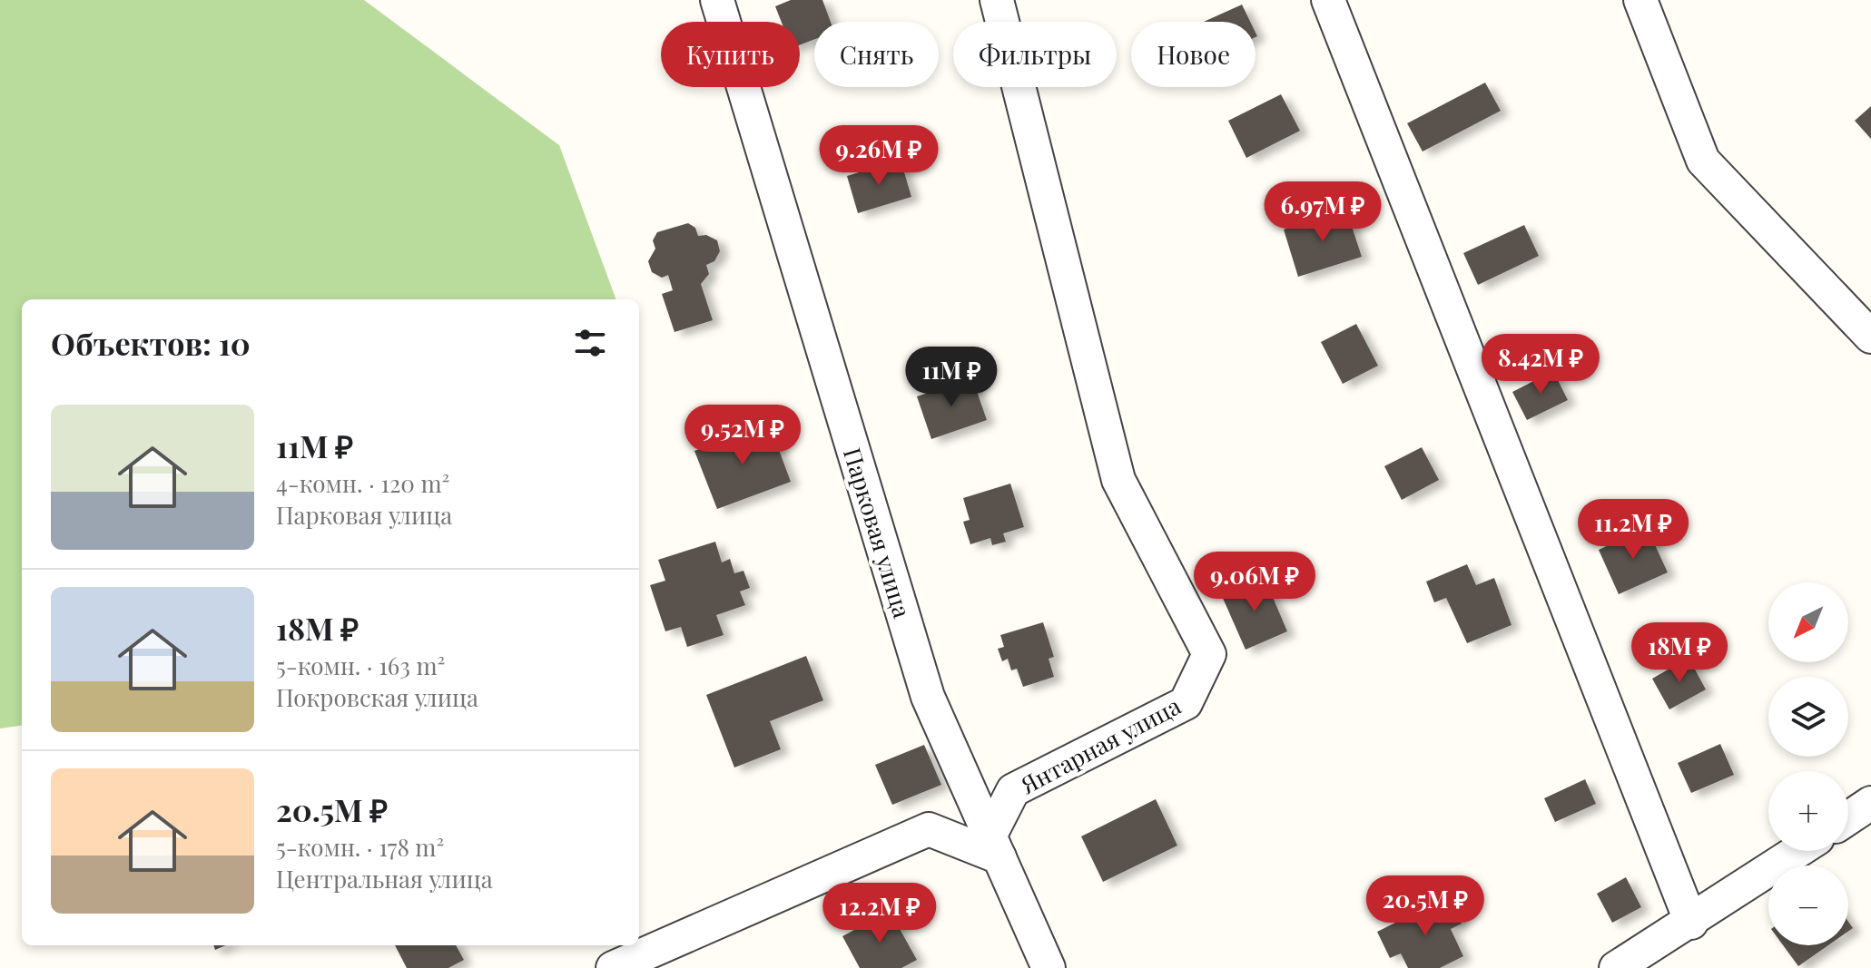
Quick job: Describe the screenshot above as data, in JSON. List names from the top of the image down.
{
  "streets": {
    "street": ["Парковая улица", "Янтарная улица"]
  },
  "crossings": [
    ["Парковая улица", "Янтарная улица"]
  ],
  "north": "bottom left",
  "page": {
    "chip": [
      "Купить",
      "Снять",
      "Фильтры",
      "Новое"
    ],
    "price": [
      "9.26M ₽",
      "6.97M ₽",
      "8.42M ₽",
      "11M ₽",
      "9.52M ₽",
      "11.2M ₽",
      "9.06M ₽",
      "18M ₽",
      "20.5M ₽",
      "12.2M ₽"
    ],
    "heading": "Объектов: 10",
    "list": [
      {
        "name": "11M ₽",
        "note": "4-комн. · 120 m² · Парковая улица"
      },
      {
        "name": "18M ₽",
        "note": "5-комн. · 163 m² · Покровская улица"
      },
      {
        "name": "20.5M ₽",
        "note": "5-комн. · 178 m² · Центральная улица"
      }
    ],
    "map_buttons": ["+", "−"]
  }
}
